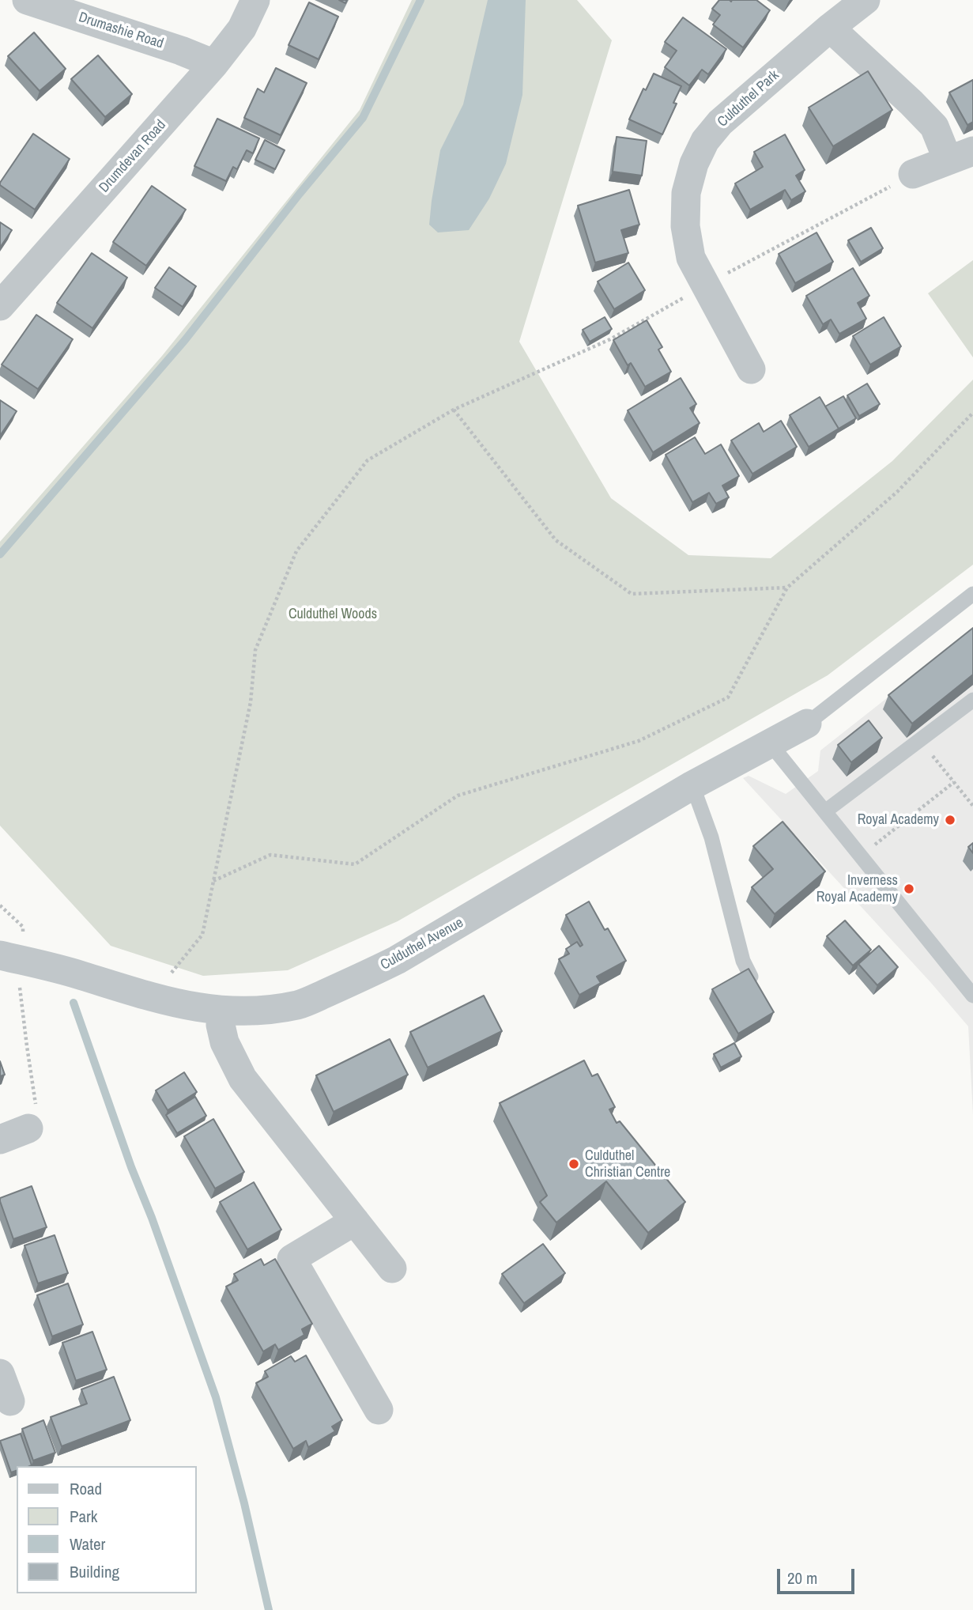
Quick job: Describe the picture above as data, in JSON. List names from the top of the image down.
{
  "streets": {
    "street": [
      "Drumashie Road",
      "Culduthel Park",
      "Drumdevan Road",
      "Culduthel Avenue"
    ]
  },
  "crossings": [
    ["Drumashie Road", "Drumdevan Road"]
  ],
  "parks": ["Culduthel Woods"],
  "places": ["Royal Academy", "Inverness Royal Academy", "Culduthel Christian Centre"],
  "legend": [
    "Road",
    "Park",
    "Water",
    "Building"
  ],
  "scale_bar": "20 m"
}
